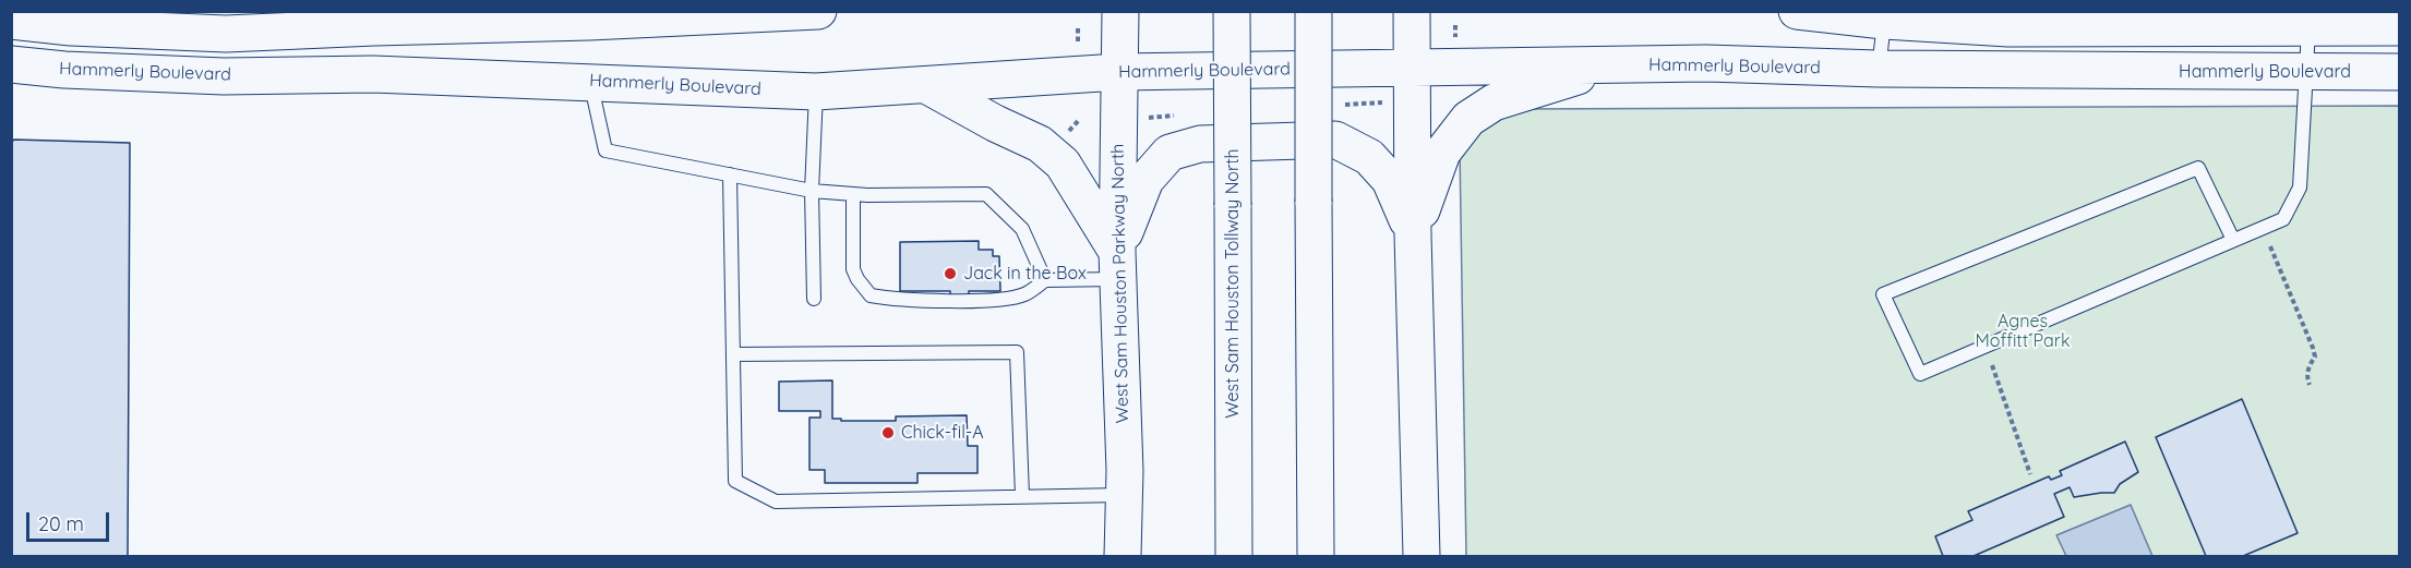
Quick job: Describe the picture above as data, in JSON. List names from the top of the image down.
{
  "streets": {
    "main road": ["Hammerly Boulevard", "West Sam Houston Parkway North", "West Sam Houston Tollway North"]
  },
  "crossings": [
    ["Hammerly Boulevard", "West Sam Houston Parkway North"]
  ],
  "parks": ["Agnes Moffitt Park"],
  "places": ["Jack in the Box", "Chick-fil-A"],
  "scale_bar": "20 m"
}
